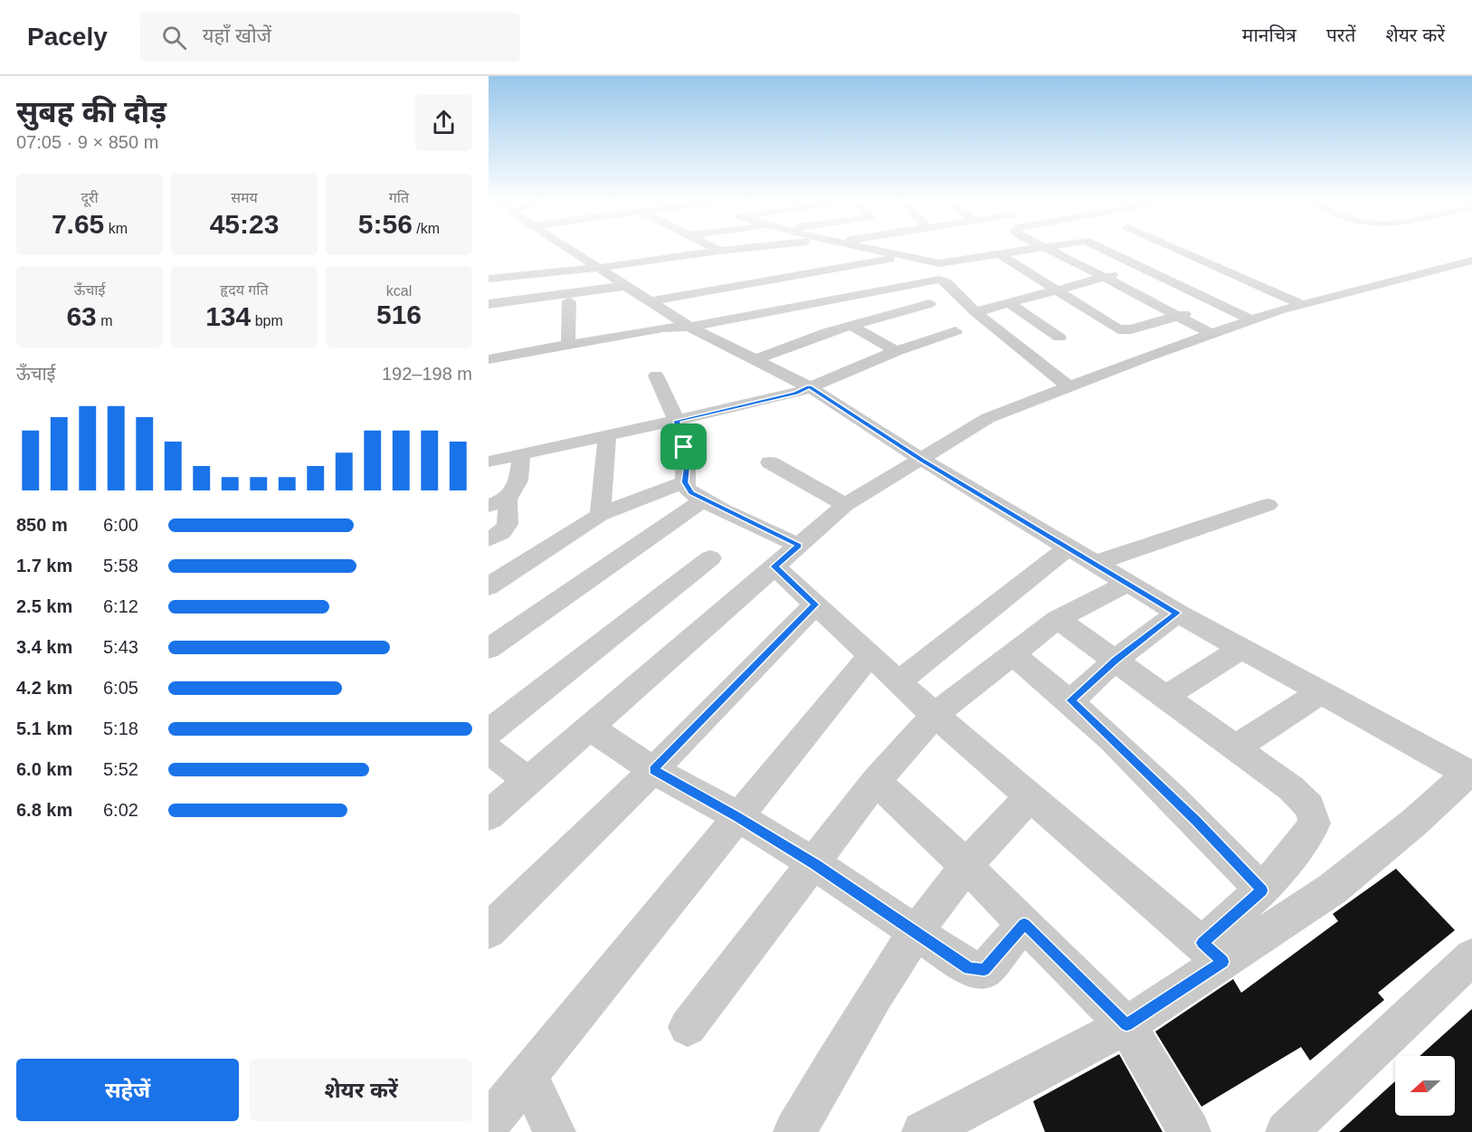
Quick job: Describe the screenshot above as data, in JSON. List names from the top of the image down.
{
  "north": "left",
  "page": {
    "header": "Pacely",
    "search": "यहाँ खोजें",
    "nav": ["मानचित्र", "परतें", "शेयर करें"],
    "heading": ["सुबह की दौड़", "07:05 · 9 × 850 m"],
    "stats": [
      ["दूरी", "7.65 km"],
      ["समय", "45:23"],
      ["गति", "5:56 /km"],
      ["ऊँचाई", "63 m"],
      ["हृदय गति", "134 bpm"],
      ["kcal", "516"]
    ],
    "chart": ["ऊँचाई", "192–198 m"],
    "list": [
      {
        "name": "850 m",
        "note": "6:00"
      },
      {
        "name": "1.7 km",
        "note": "5:58"
      },
      {
        "name": "2.5 km",
        "note": "6:12"
      },
      {
        "name": "3.4 km",
        "note": "5:43"
      },
      {
        "name": "4.2 km",
        "note": "6:05"
      },
      {
        "name": "5.1 km",
        "note": "5:18"
      },
      {
        "name": "6.0 km",
        "note": "5:52"
      },
      {
        "name": "6.8 km",
        "note": "6:02"
      }
    ],
    "buttons": ["सहेजें", "शेयर करें"]
  }
}
